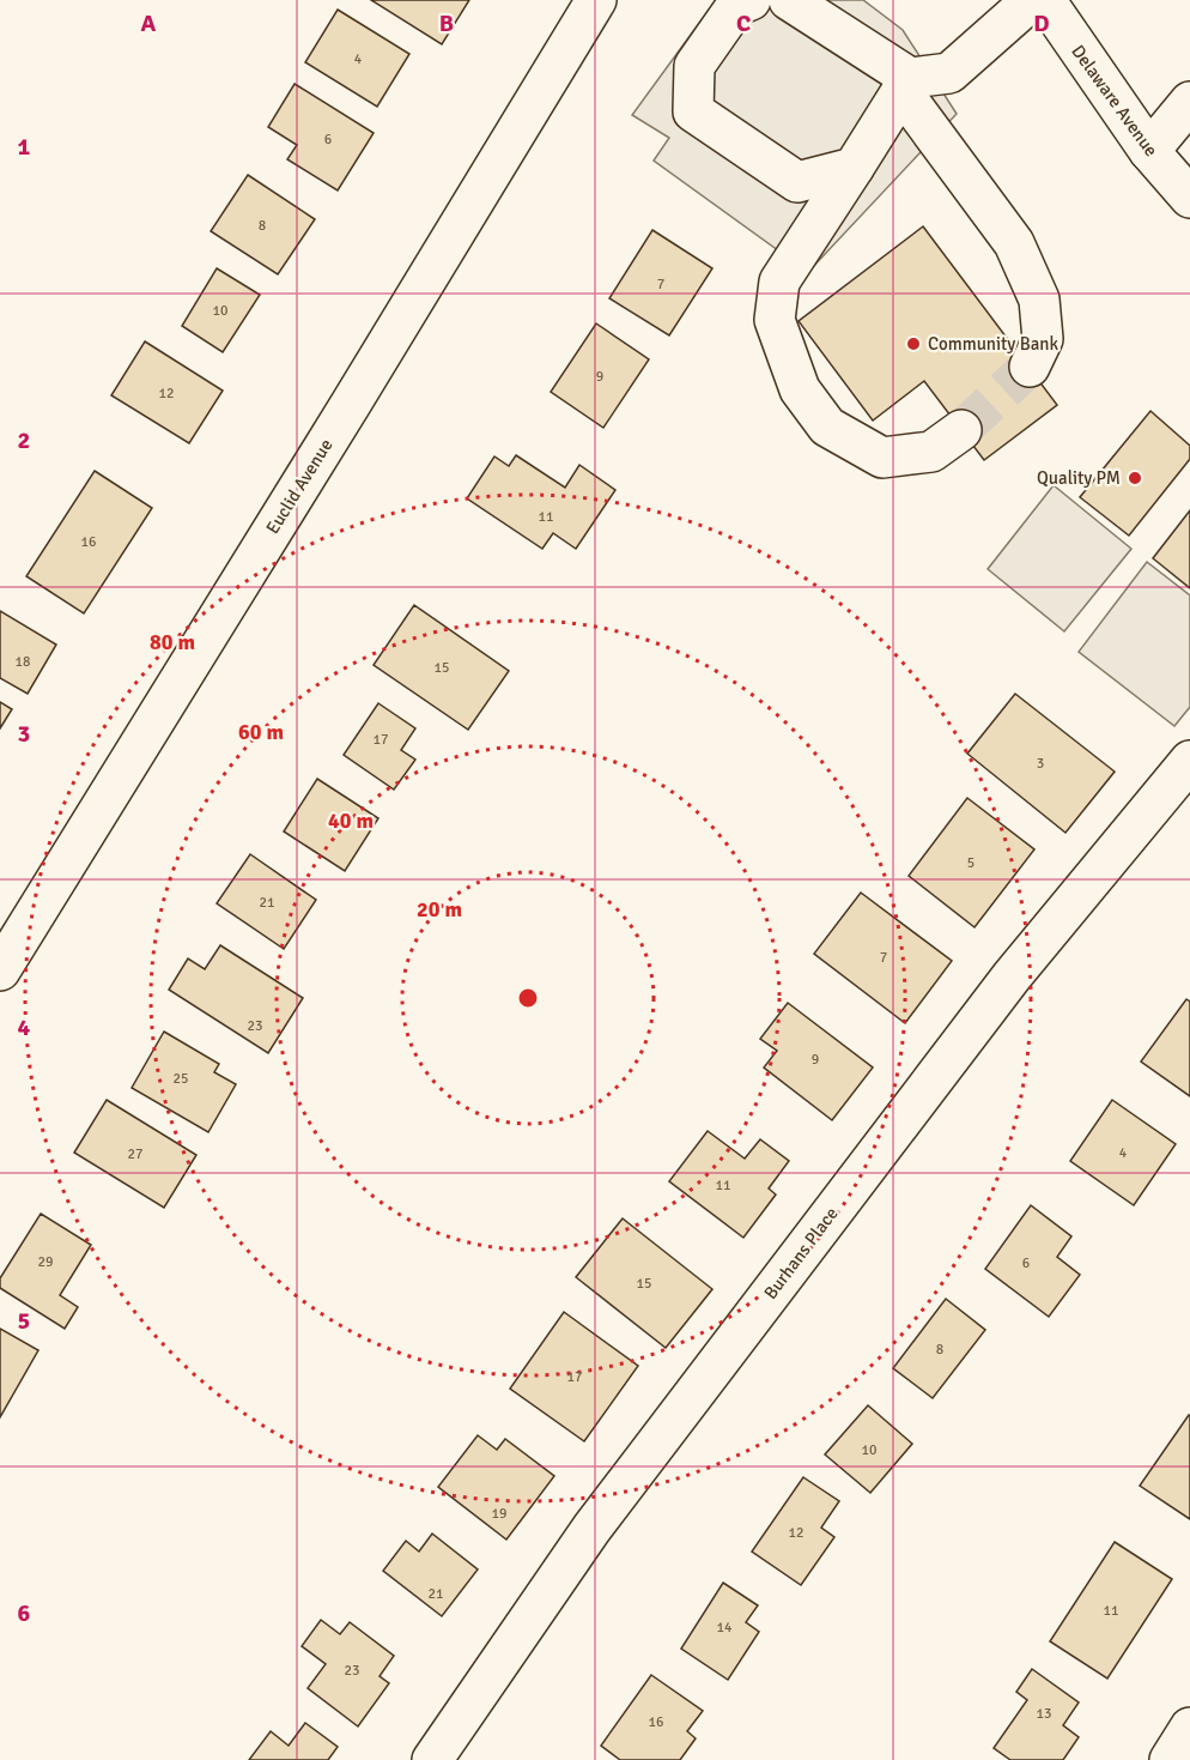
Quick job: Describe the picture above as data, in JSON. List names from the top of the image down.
{
  "streets": {
    "street": ["Delaware Avenue", "Euclid Avenue", "Burhans Place"]
  },
  "places": ["Community Bank", "Quality PM"],
  "house_numbers": [
    "4",
    "6",
    "8",
    "7",
    "10",
    "9",
    "12",
    "11",
    "16",
    "18",
    "15",
    "17",
    "3",
    "5",
    "21",
    "7",
    "23",
    "9",
    "25",
    "4",
    "27",
    "11",
    "29",
    "6",
    "15",
    "8",
    "17",
    "10",
    "19",
    "12",
    "21",
    "11",
    "14",
    "23",
    "13",
    "16"
  ],
  "grid": {
    "columns": [
      "A",
      "B",
      "C",
      "D"
    ],
    "rows": [
      "1",
      "2",
      "3",
      "4",
      "5",
      "6"
    ]
  },
  "rings": [
    "80 m",
    "60 m",
    "40 m",
    "20 m"
  ]
}
